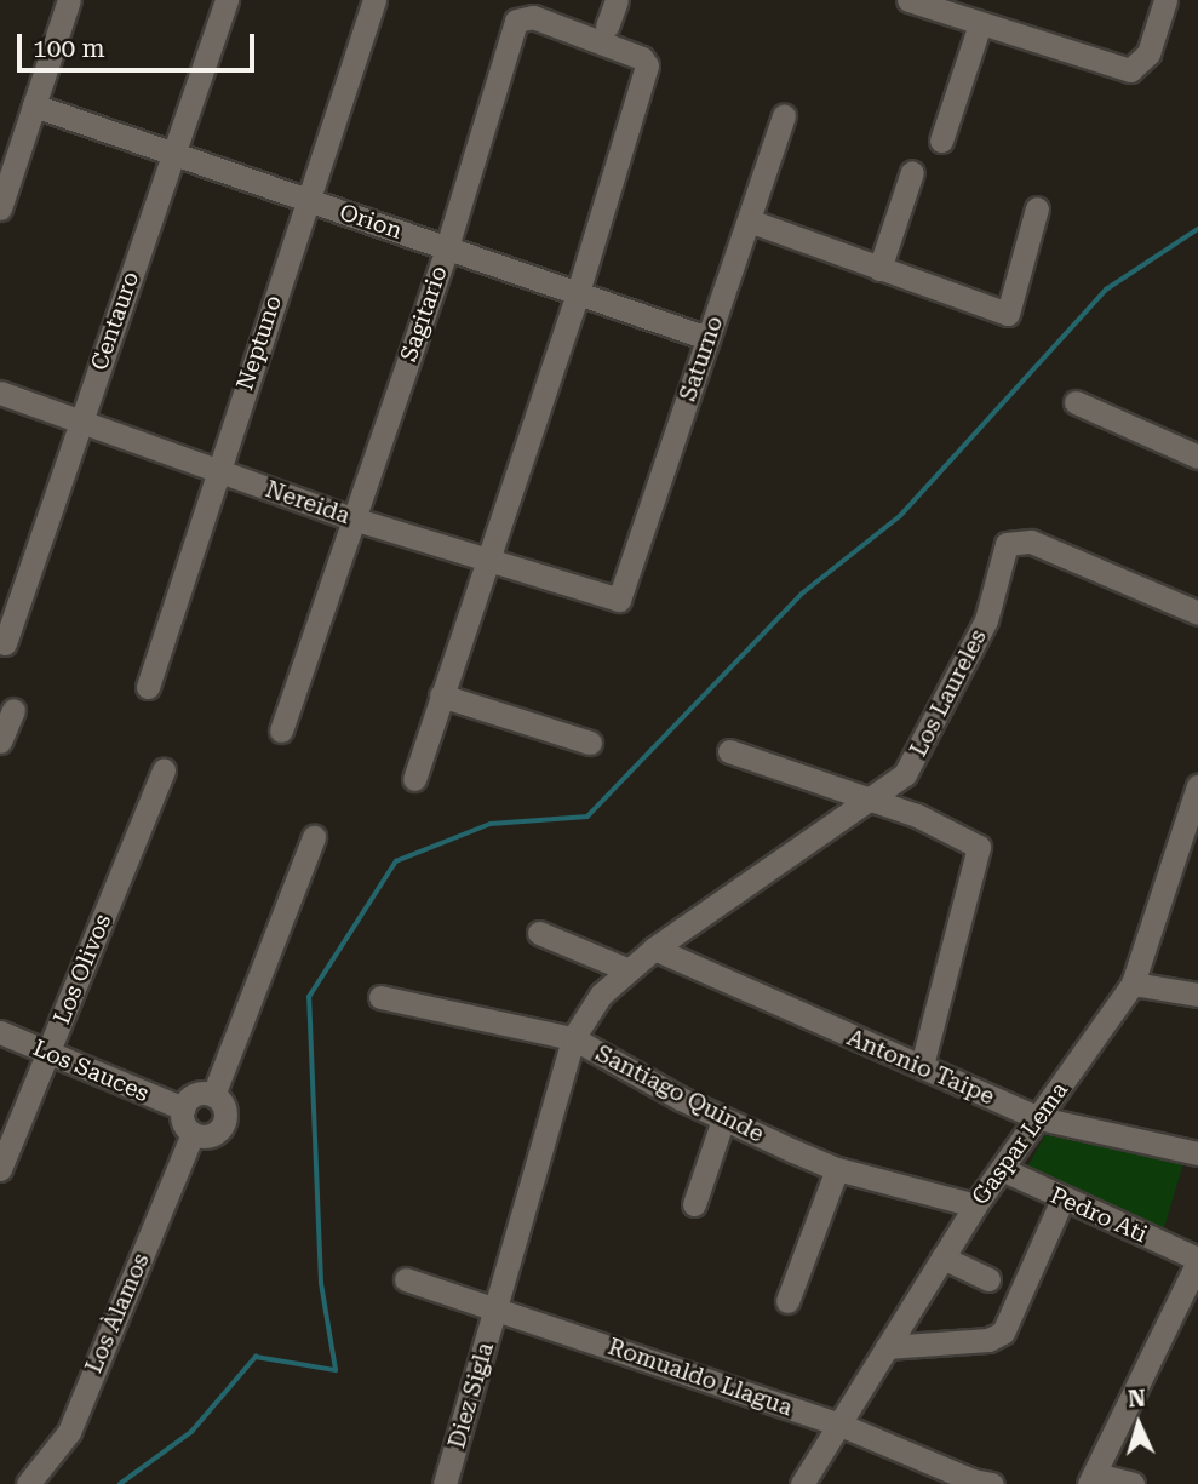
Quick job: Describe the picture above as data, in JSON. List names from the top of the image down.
{
  "streets": {
    "street": [
      "Orion",
      "Sagitario",
      "Centauro",
      "Neptuno",
      "Saturno",
      "Nereida",
      "Los Laureles",
      "Los Olivos",
      "Antonio Taipe",
      "Los Sauces",
      "Santiago Quinde",
      "Gaspar Lema",
      "Pedro Ati",
      "Los Àlamos",
      "Romualdo Llagua",
      "Diez Sigla"
    ]
  },
  "crossings": [
    ["Orion", "Sagitario"],
    ["Orion", "Centauro"],
    ["Orion", "Neptuno"],
    ["Orion", "Saturno"],
    ["Sagitario", "Nereida"],
    ["Centauro", "Nereida"],
    ["Neptuno", "Nereida"],
    ["Saturno", "Nereida"],
    ["Los Laureles", "Antonio Taipe"],
    ["Los Laureles", "Santiago Quinde"],
    ["Los Laureles", "Diez Sigla"],
    ["Los Olivos", "Los Sauces"],
    ["Antonio Taipe", "Gaspar Lema"],
    ["Los Sauces", "Los Àlamos"],
    ["Santiago Quinde", "Gaspar Lema"],
    ["Santiago Quinde", "Diez Sigla"],
    ["Gaspar Lema", "Pedro Ati"],
    ["Gaspar Lema", "Romualdo Llagua"],
    ["Romualdo Llagua", "Diez Sigla"]
  ],
  "scale_bar": "100 m",
  "north": "top"
}
